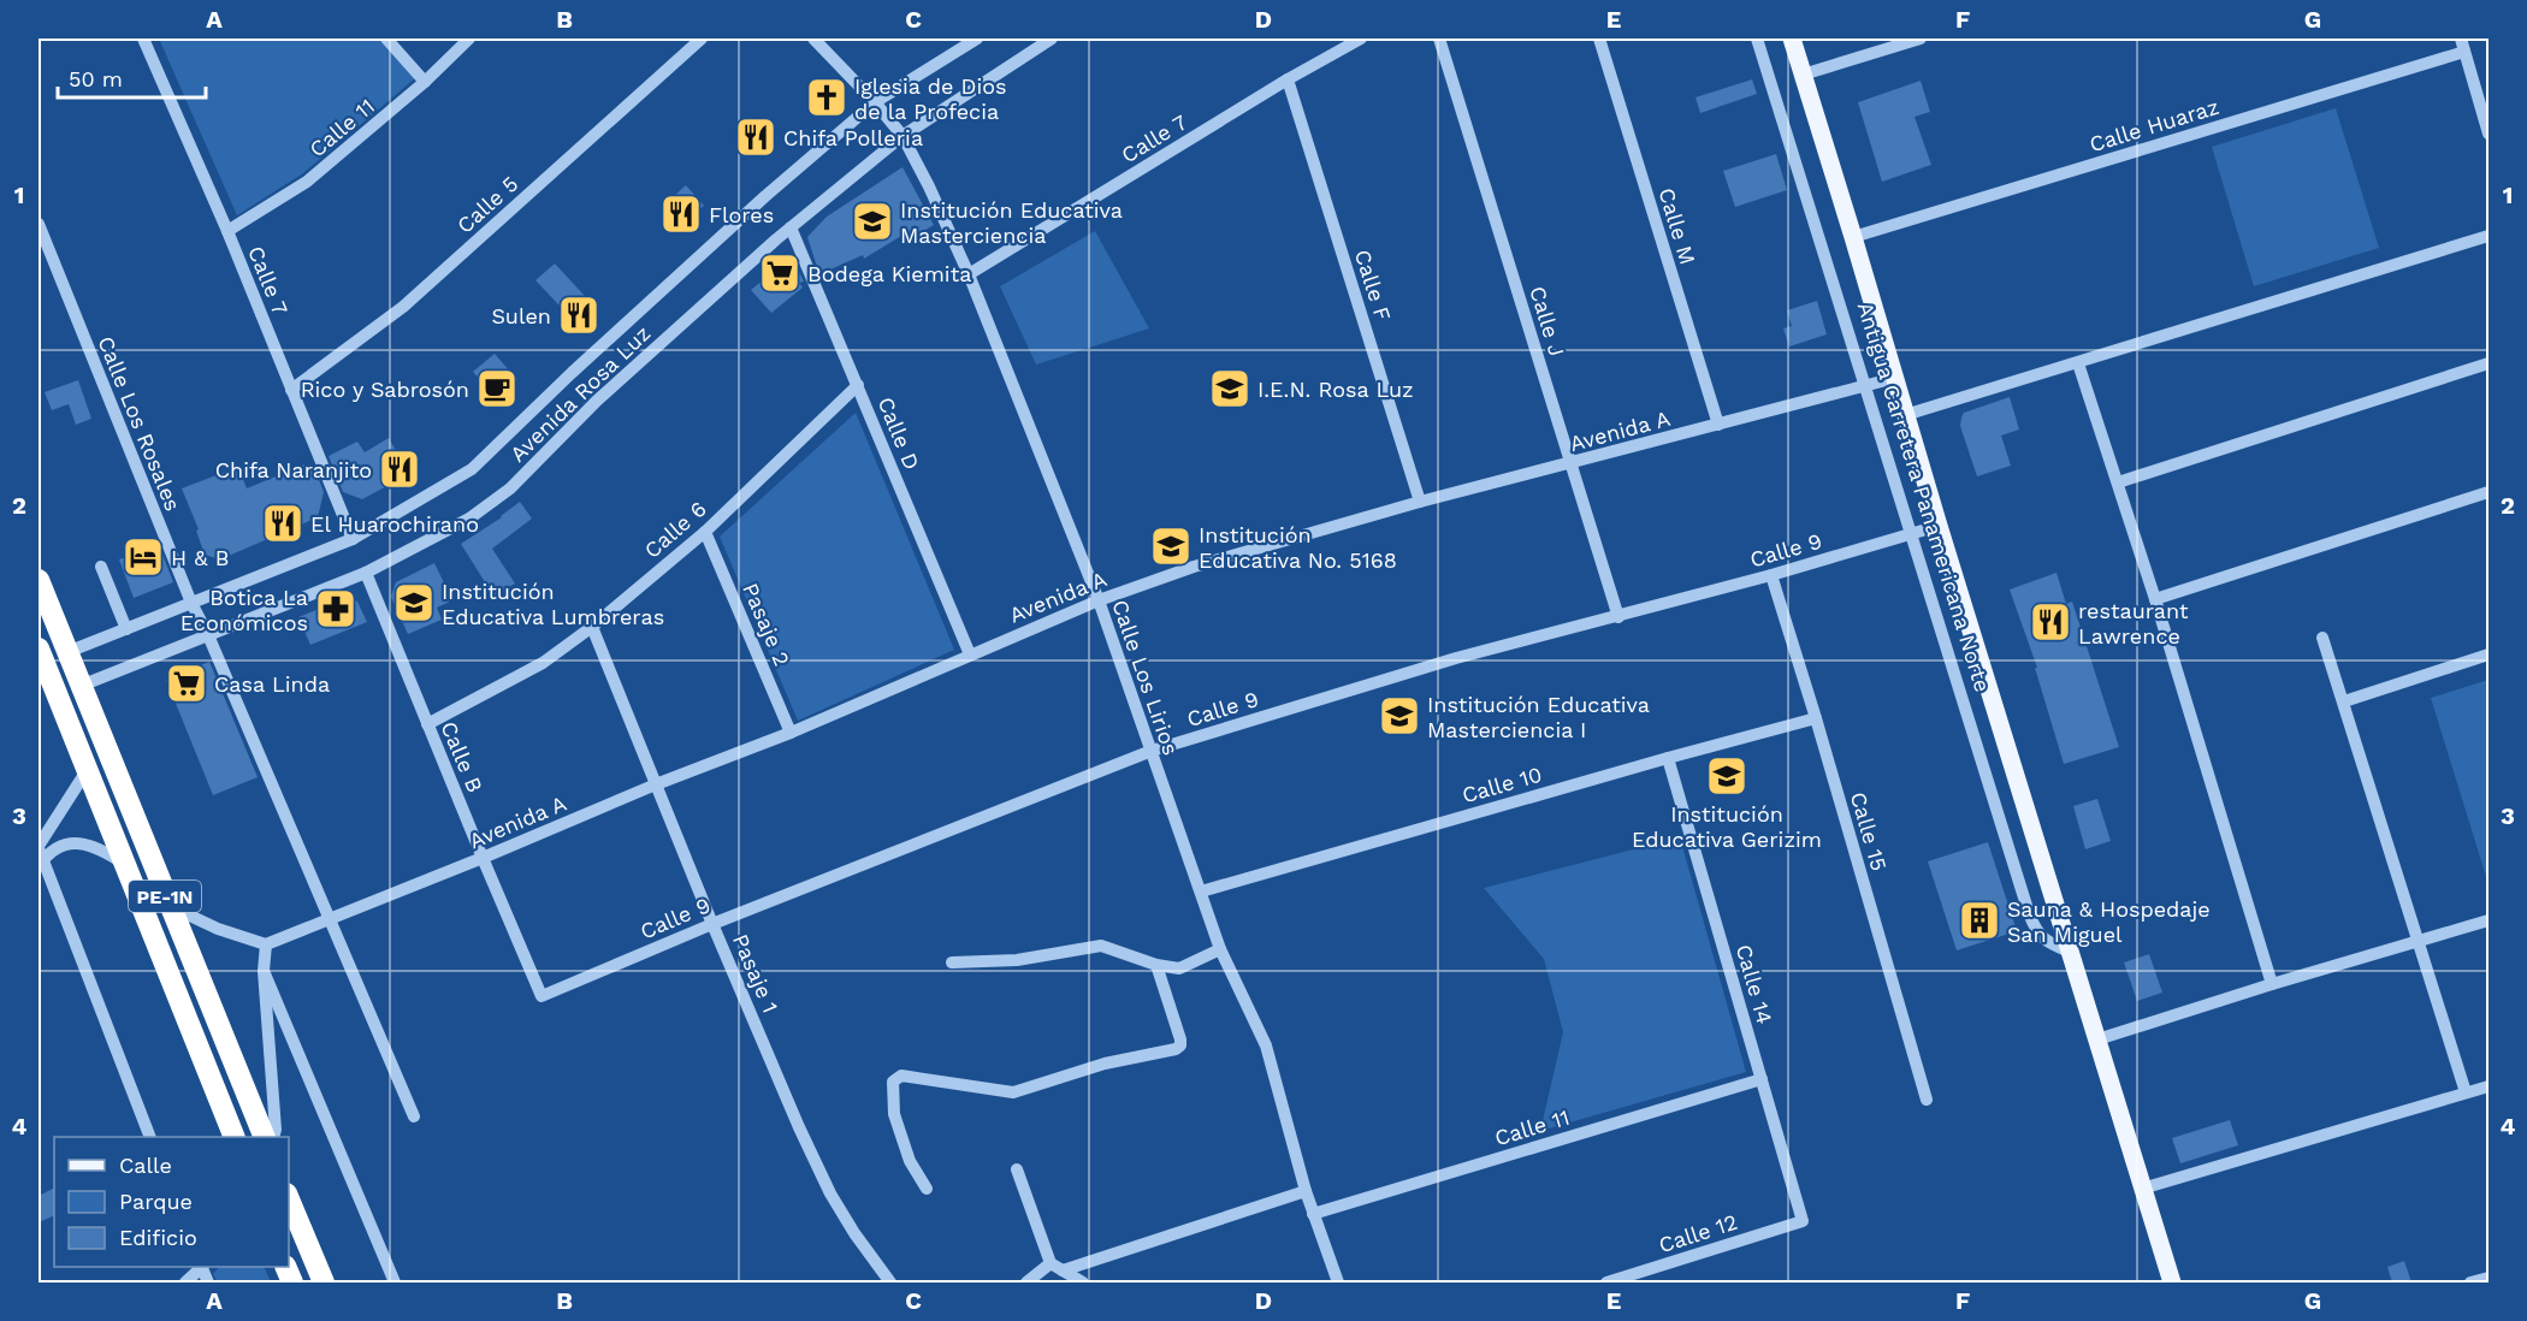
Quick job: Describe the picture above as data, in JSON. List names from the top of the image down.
{
  "streets": {
    "highway": ["PE-1N"],
    "main road": ["Antigua Carretera Panamericana Norte"],
    "street": [
      "Calle Huaraz",
      "Calle 11",
      "Calle 7",
      "Calle 5",
      "Calle M",
      "Calle F",
      "Calle J",
      "Avenida Rosa Luz",
      "Calle Los Rosales",
      "Avenida A",
      "Calle D",
      "Calle 6",
      "Calle 9",
      "Pasaje 2",
      "Calle Los Lirios",
      "Calle B",
      "Calle 10",
      "Calle 15",
      "Pasaje 1",
      "Calle 14",
      "Calle 12"
    ]
  },
  "crossings": [
    ["Calle Huaraz", "Antigua Carretera Panamericana Norte"],
    ["Calle 11", "Calle 7"],
    ["Calle 11", "Calle Los Lirios"],
    ["Calle 11", "Calle 14"],
    ["Calle 7", "Calle 5"],
    ["Calle 7", "Calle F"],
    ["Calle 7", "Avenida Rosa Luz"],
    ["Calle 7", "Calle Los Lirios"],
    ["Calle M", "Avenida A"],
    ["Calle F", "Avenida A"],
    ["Calle J", "Avenida A"],
    ["Calle J", "Calle 9"],
    ["Avenida Rosa Luz", "Calle Los Rosales"],
    ["Avenida Rosa Luz", "Calle D"],
    ["Avenida Rosa Luz", "Calle Los Lirios"],
    ["Avenida Rosa Luz", "Calle B"],
    ["Avenida Rosa Luz", "PE-1N"],
    ["Calle Los Rosales", "Avenida A"],
    ["Avenida A", "Calle D"],
    ["Avenida A", "Antigua Carretera Panamericana Norte"],
    ["Avenida A", "Pasaje 2"],
    ["Avenida A", "Calle Los Lirios"],
    ["Avenida A", "Calle B"],
    ["Avenida A", "Pasaje 1"],
    ["Calle D", "Calle 6"],
    ["Antigua Carretera Panamericana Norte", "Calle 9"],
    ["Calle 6", "Pasaje 2"],
    ["Calle 6", "Calle B"],
    ["Calle 6", "Pasaje 1"],
    ["Calle 9", "Calle Los Lirios"],
    ["Calle 9", "Calle B"],
    ["Calle 9", "Calle 15"],
    ["Calle 9", "Pasaje 1"],
    ["Calle Los Lirios", "Calle 10"],
    ["Calle 10", "Calle 15"],
    ["Calle 10", "Calle 14"],
    ["Calle 14", "Calle 12"]
  ],
  "places": {
    "church": ["Iglesia de Dios de la Profecia"],
    "restaurant": [
      "Chifa Polleria",
      "Flores",
      "Sulen",
      "Chifa Naranjito",
      "El Huarochirano",
      "restaurant Lawrence"
    ],
    "school or university": [
      "Institución Educativa Masterciencia",
      "I.E.N. Rosa Luz",
      "Institución Educativa No. 5168",
      "Institución Educativa Lumbreras",
      "Institución Educativa Masterciencia I",
      "Institución Educativa Gerizim"
    ],
    "supermarket": ["Bodega Kiemita", "Casa Linda"],
    "cafe": ["Rico y Sabrosón"],
    "hotel": ["H & B"],
    "pharmacy": ["Botica La Económicos"],
    "building": ["Sauna & Hospedaje San Miguel"]
  },
  "legend": ["Calle", "Parque", "Edificio"],
  "scale_bar": "50 m",
  "grid": {
    "columns": [
      "A",
      "B",
      "C",
      "D",
      "E",
      "F",
      "G"
    ],
    "rows": [
      "1",
      "2",
      "3",
      "4"
    ]
  }
}
